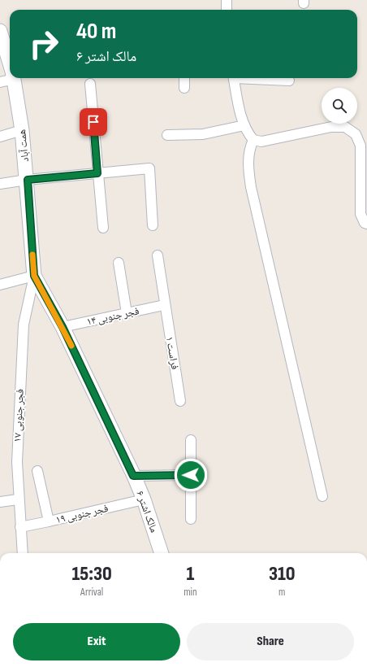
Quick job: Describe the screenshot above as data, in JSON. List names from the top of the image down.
{
  "streets": {
    "main road": ["همت آباد", "مالک اشتر ۶"],
    "street": [
      "فجر جنوبی ۱۴",
      "فراست ۱",
      "فجر جنوبی ۱۷",
      "فجر جنوبی ۱۹"
    ]
  },
  "crossings": [
    ["همت آباد", "فجر جنوبی ۱۷"],
    ["همت آباد", "مالک اشتر ۶"],
    ["فجر جنوبی ۱۴", "فراست ۱"],
    ["فجر جنوبی ۱۴", "مالک اشتر ۶"],
    ["فجر جنوبی ۱۷", "مالک اشتر ۶"],
    ["فجر جنوبی ۱۷", "فجر جنوبی ۱۹"],
    ["مالک اشتر ۶", "فجر جنوبی ۱۹"]
  ],
  "page": {
    "turn": ["40 m", "مالک اشتر ۶"],
    "eta": [
      "15:30",
      "Arrival",
      "1",
      "min",
      "310",
      "m"
    ],
    "buttons": ["Exit", "Share"]
  }
}
